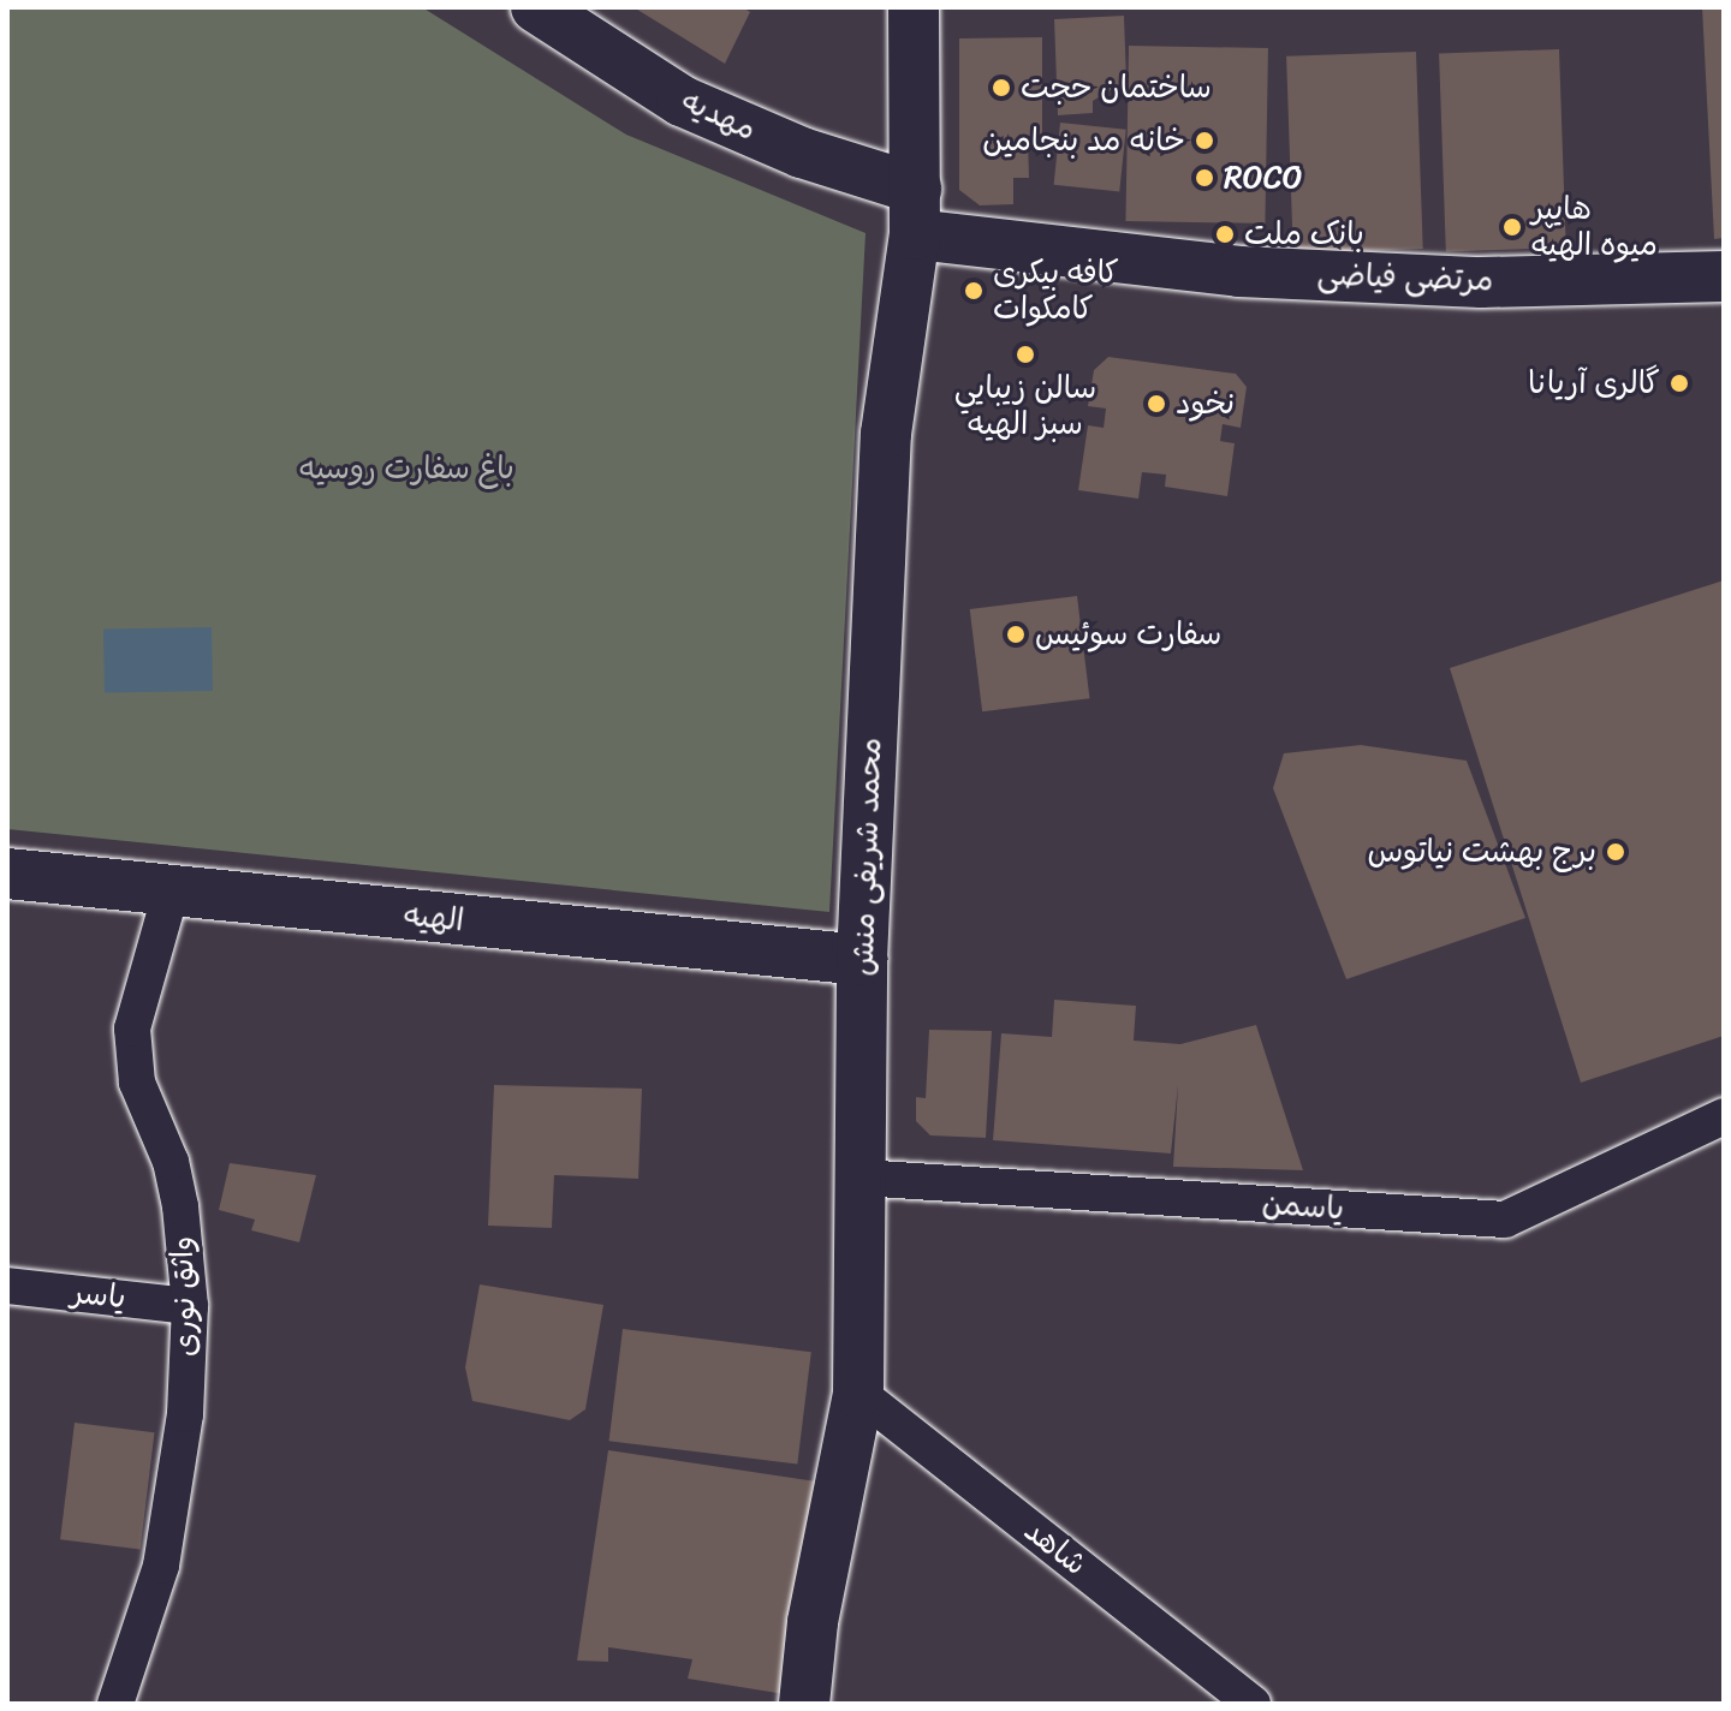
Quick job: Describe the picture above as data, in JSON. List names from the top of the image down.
{
  "streets": {
    "street": [
      "مهدیه",
      "مرتضی فیاضی",
      "محمد شریفی منش",
      "الهیه",
      "یاسمن",
      "یاسر",
      "واثق نوری",
      "شاهد"
    ]
  },
  "crossings": [
    ["مهدیه", "مرتضی فیاضی"],
    ["مهدیه", "محمد شریفی منش"],
    ["مرتضی فیاضی", "محمد شریفی منش"],
    ["محمد شریفی منش", "الهیه"],
    ["محمد شریفی منش", "یاسمن"],
    ["محمد شریفی منش", "شاهد"],
    ["الهیه", "واثق نوری"],
    ["یاسر", "واثق نوری"]
  ],
  "parks": ["باغ سفارت روسیه"],
  "places": [
    "ساختمان حجت",
    "خانه مد بنجامین",
    "ROCO",
    "هایپر میوه الهیه",
    "بانک ملت",
    "کافه بیکری کامکوات",
    "سالن زيبايي سبز الهیه",
    "گالری آریانا",
    "نخود",
    "سفارت سوئیس",
    "برج بهشت نیاتوس"
  ]
}
